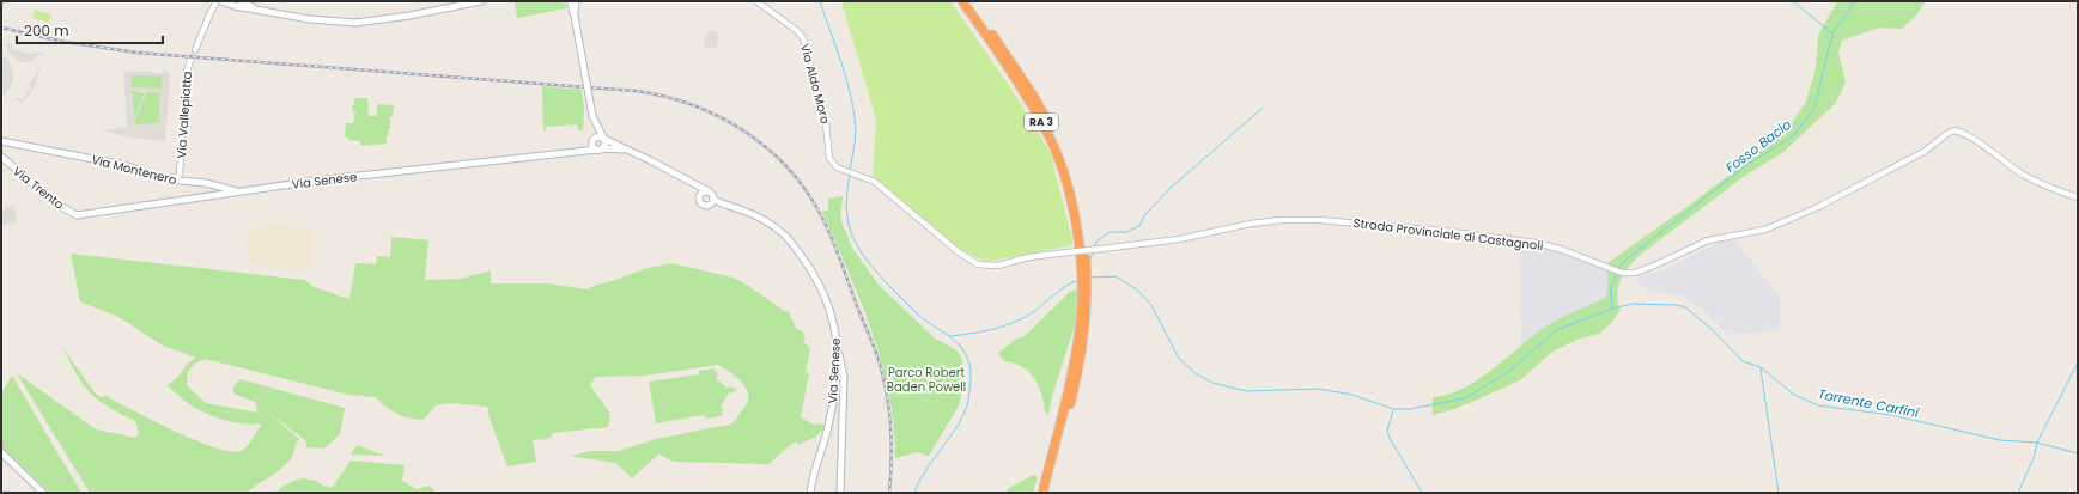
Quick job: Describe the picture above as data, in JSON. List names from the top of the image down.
{
  "streets": {
    "highway": ["RA 3"],
    "main road": ["Via Montenero", "Via Senese", "Via Trento"],
    "street": ["Via Aldo Moro", "Via Vallepiatta", "Strada Provinciale di Castagnoli"]
  },
  "crossings": [
    ["Via Aldo Moro", "Strada Provinciale di Castagnoli"],
    ["Via Vallepiatta", "Via Montenero"],
    ["Via Montenero", "Via Senese"],
    ["Via Senese", "Via Trento"]
  ],
  "water": ["Fosso Bacio", "Torrente Carfini"],
  "parks": ["Parco Robert Baden Powell"],
  "scale_bar": "200 m"
}
